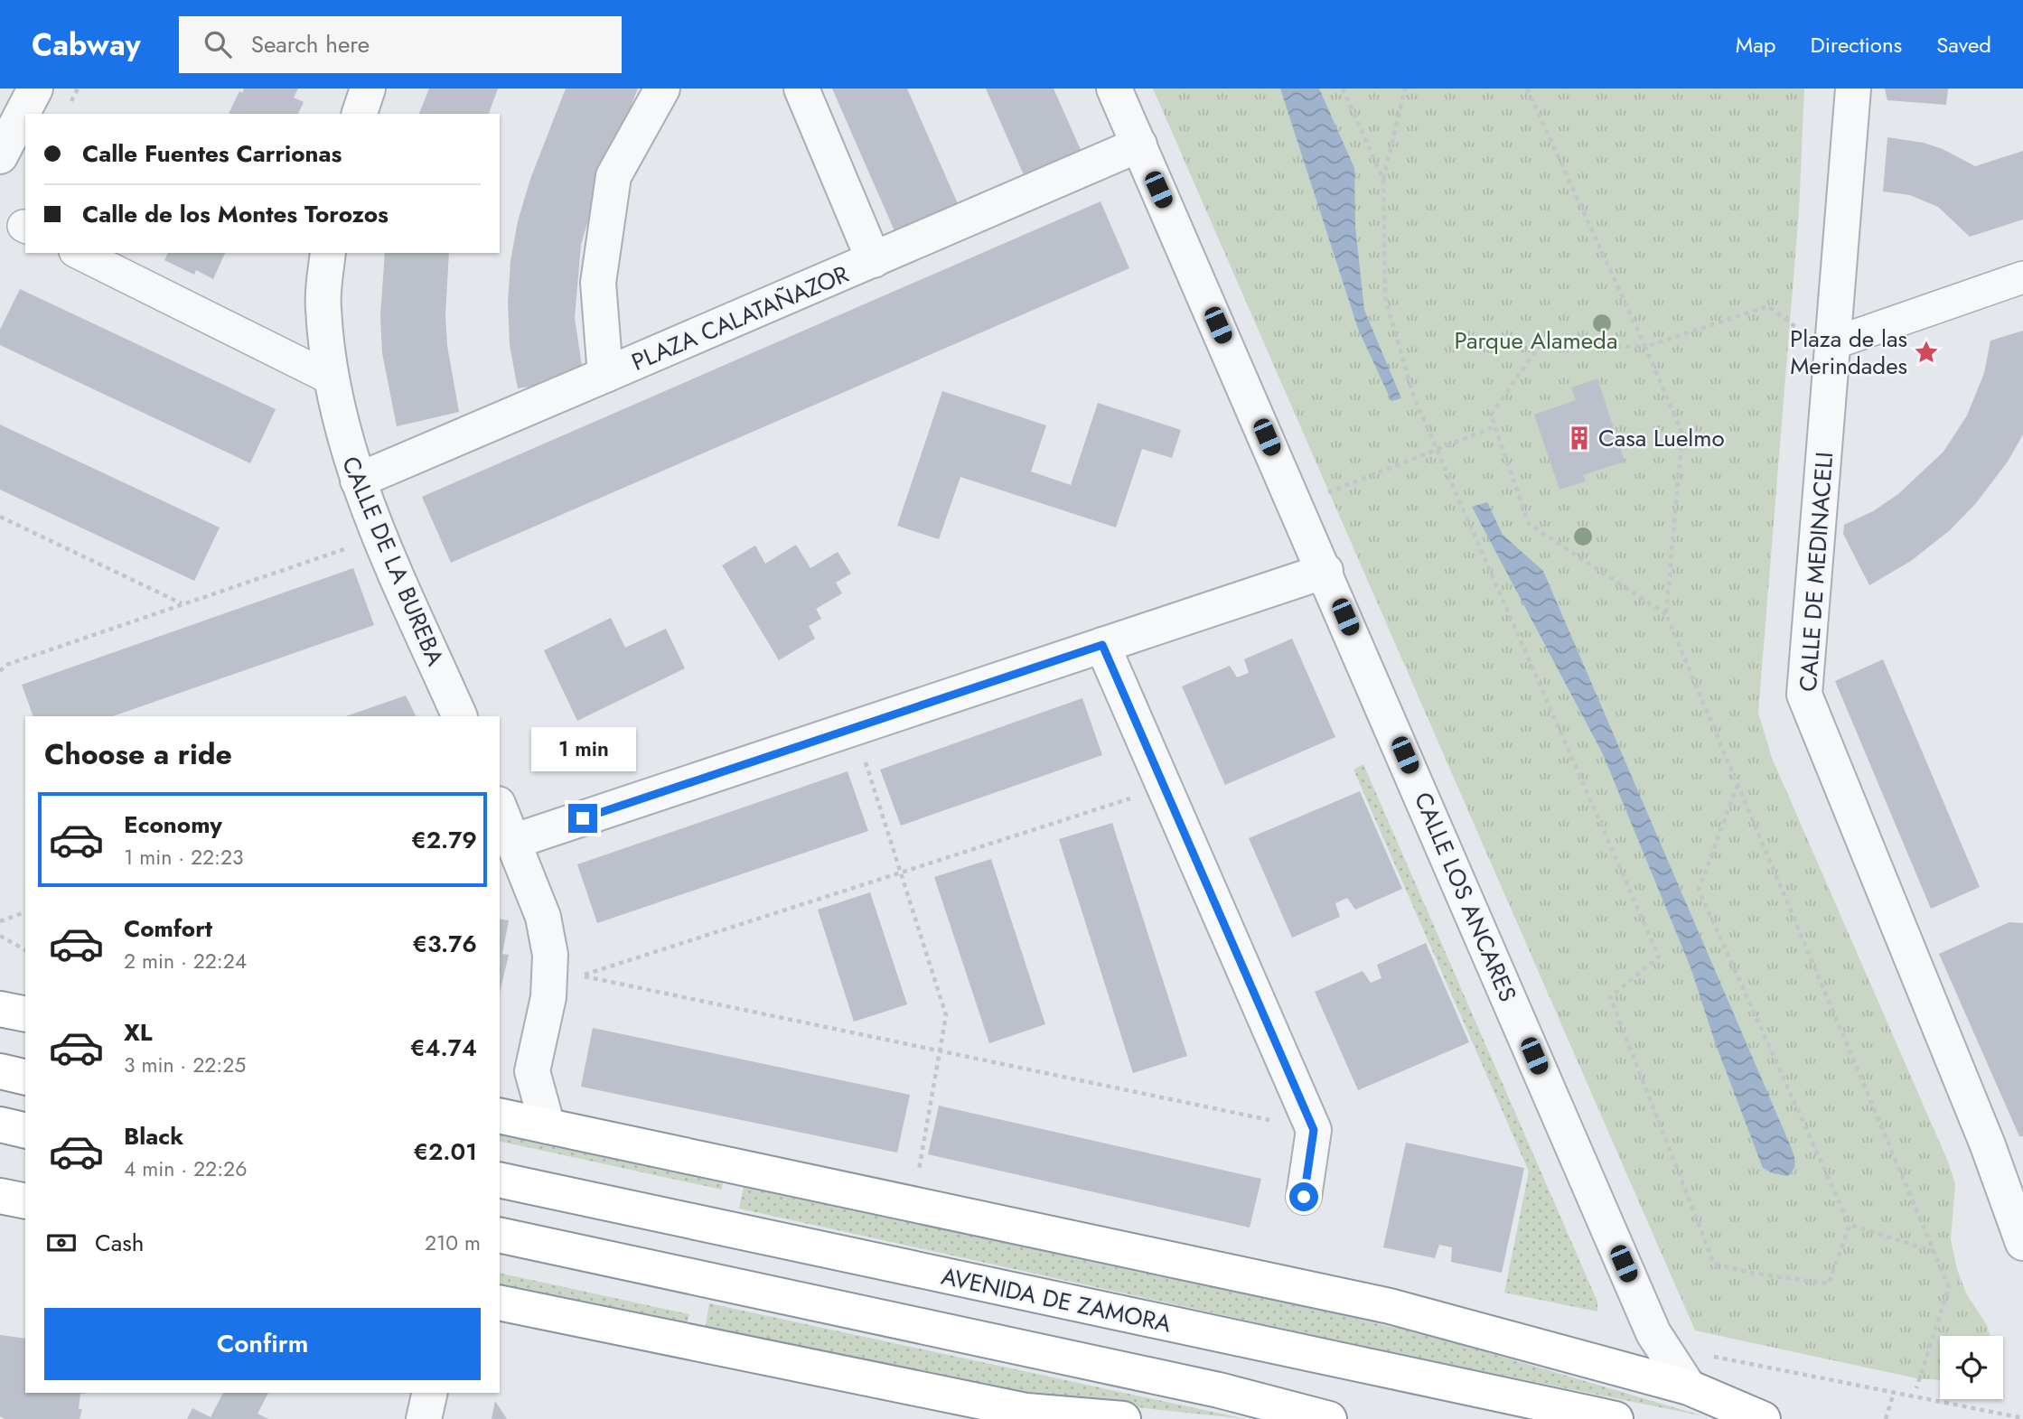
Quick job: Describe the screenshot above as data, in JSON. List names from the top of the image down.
{
  "streets": {
    "highway": ["AVENIDA DE ZAMORA"],
    "street": [
      "PLAZA CALATAÑAZOR",
      "CALLE DE LA BUREBA",
      "CALLE DE MEDINACELI",
      "CALLE LOS ANCARES"
    ]
  },
  "crossings": [
    ["PLAZA CALATAÑAZOR", "CALLE DE LA BUREBA"],
    ["PLAZA CALATAÑAZOR", "CALLE LOS ANCARES"]
  ],
  "parks": ["Parque Alameda"],
  "places": {
    "place": ["Plaza de las Merindades"],
    "building": ["Casa Luelmo"]
  },
  "page": {
    "header": "Cabway",
    "search": "Search here",
    "nav": ["Map", "Directions", "Saved"],
    "banner": ["Calle Fuentes Carrionas", "Calle de los Montes Torozos"],
    "heading": "Choose a ride",
    "bubble": "1 min",
    "list": [
      {
        "name": "Economy",
        "note": "1 min · 22:23",
        "value": "€2.79"
      },
      {
        "name": "Comfort",
        "note": "2 min · 22:24",
        "value": "€3.76"
      },
      {
        "name": "XL",
        "note": "3 min · 22:25",
        "value": "€4.74"
      },
      {
        "name": "Black",
        "note": "4 min · 22:26",
        "value": "€2.01"
      }
    ],
    "pay": ["Cash", "210 m"],
    "buttons": "Confirm"
  }
}
